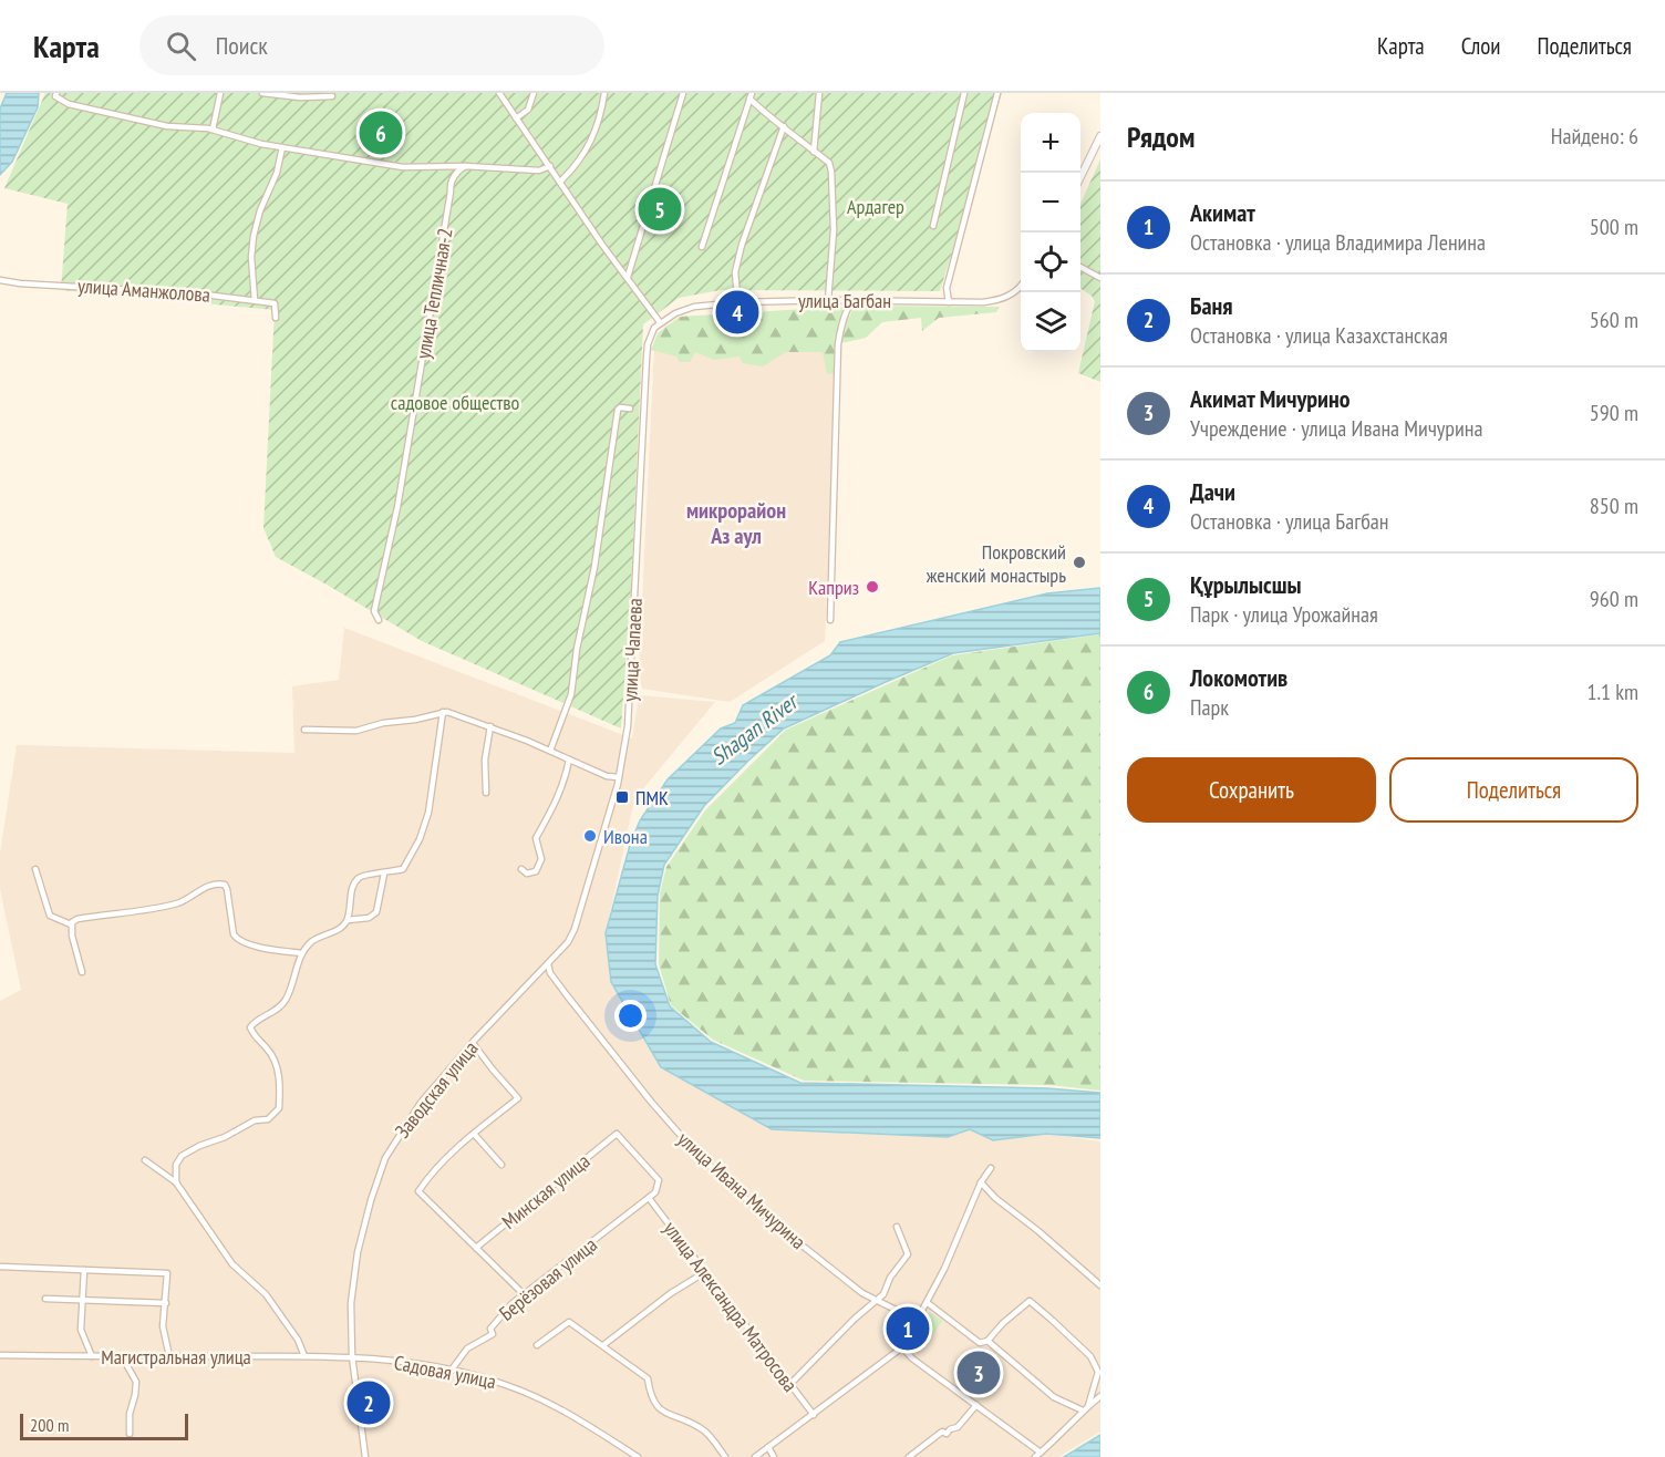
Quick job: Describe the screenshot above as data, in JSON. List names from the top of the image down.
{
  "streets": {
    "street": [
      "улица Аманжолова",
      "улица Тепличная-2",
      "улица Багбан",
      "улица Чапаева",
      "Заводская улица",
      "улица Ивана Мичурина",
      "Минская улица",
      "Берёзовая улица",
      "улица Александра Матросова",
      "Магистральная улица",
      "Садовая улица"
    ]
  },
  "crossings": [
    ["улица Багбан", "улица Чапаева"],
    ["улица Чапаева", "Заводская улица"],
    ["улица Чапаева", "улица Ивана Мичурина"],
    ["Заводская улица", "улица Ивана Мичурина"],
    ["Заводская улица", "Магистральная улица"],
    ["Заводская улица", "Садовая улица"],
    ["Минская улица", "Берёзовая улица"],
    ["Берёзовая улица", "улица Александра Матросова"],
    ["Берёзовая улица", "Садовая улица"],
    ["Магистральная улица", "Садовая улица"]
  ],
  "districts": ["микрорайон Аз аул"],
  "water": ["Shagan River"],
  "parks": ["Ардагер", "садовое общество"],
  "places": {
    "other": ["Покровский женский монастырь", "Каприз", "Ивона"],
    "transit": ["ПМК"]
  },
  "scale_bar": "200 m",
  "page": {
    "header": "Карта",
    "search": "Поиск",
    "nav": ["Карта", "Слои", "Поделиться"],
    "heading": ["Рядом", "Найдено: 6"],
    "pins": [
      "6",
      "5",
      "4",
      "1",
      "3",
      "2"
    ],
    "map_buttons": ["+", "−"],
    "list": [
      {
        "mark": "1",
        "name": "Акимат",
        "note": "Остановка · улица Владимира Ленина",
        "value": "500 m"
      },
      {
        "mark": "2",
        "name": "Баня",
        "note": "Остановка · улица Казахстанская",
        "value": "560 m"
      },
      {
        "mark": "3",
        "name": "Акимат Мичурино",
        "note": "Учреждение · улица Ивана Мичурина",
        "value": "590 m"
      },
      {
        "mark": "4",
        "name": "Дачи",
        "note": "Остановка · улица Багбан",
        "value": "850 m"
      },
      {
        "mark": "5",
        "name": "Құрылысшы",
        "note": "Парк · улица Урожайная",
        "value": "960 m"
      },
      {
        "mark": "6",
        "name": "Локомотив",
        "note": "Парк",
        "value": "1.1 km"
      }
    ],
    "buttons": ["Сохранить", "Поделиться"],
    "scale": "200 m"
  }
}
